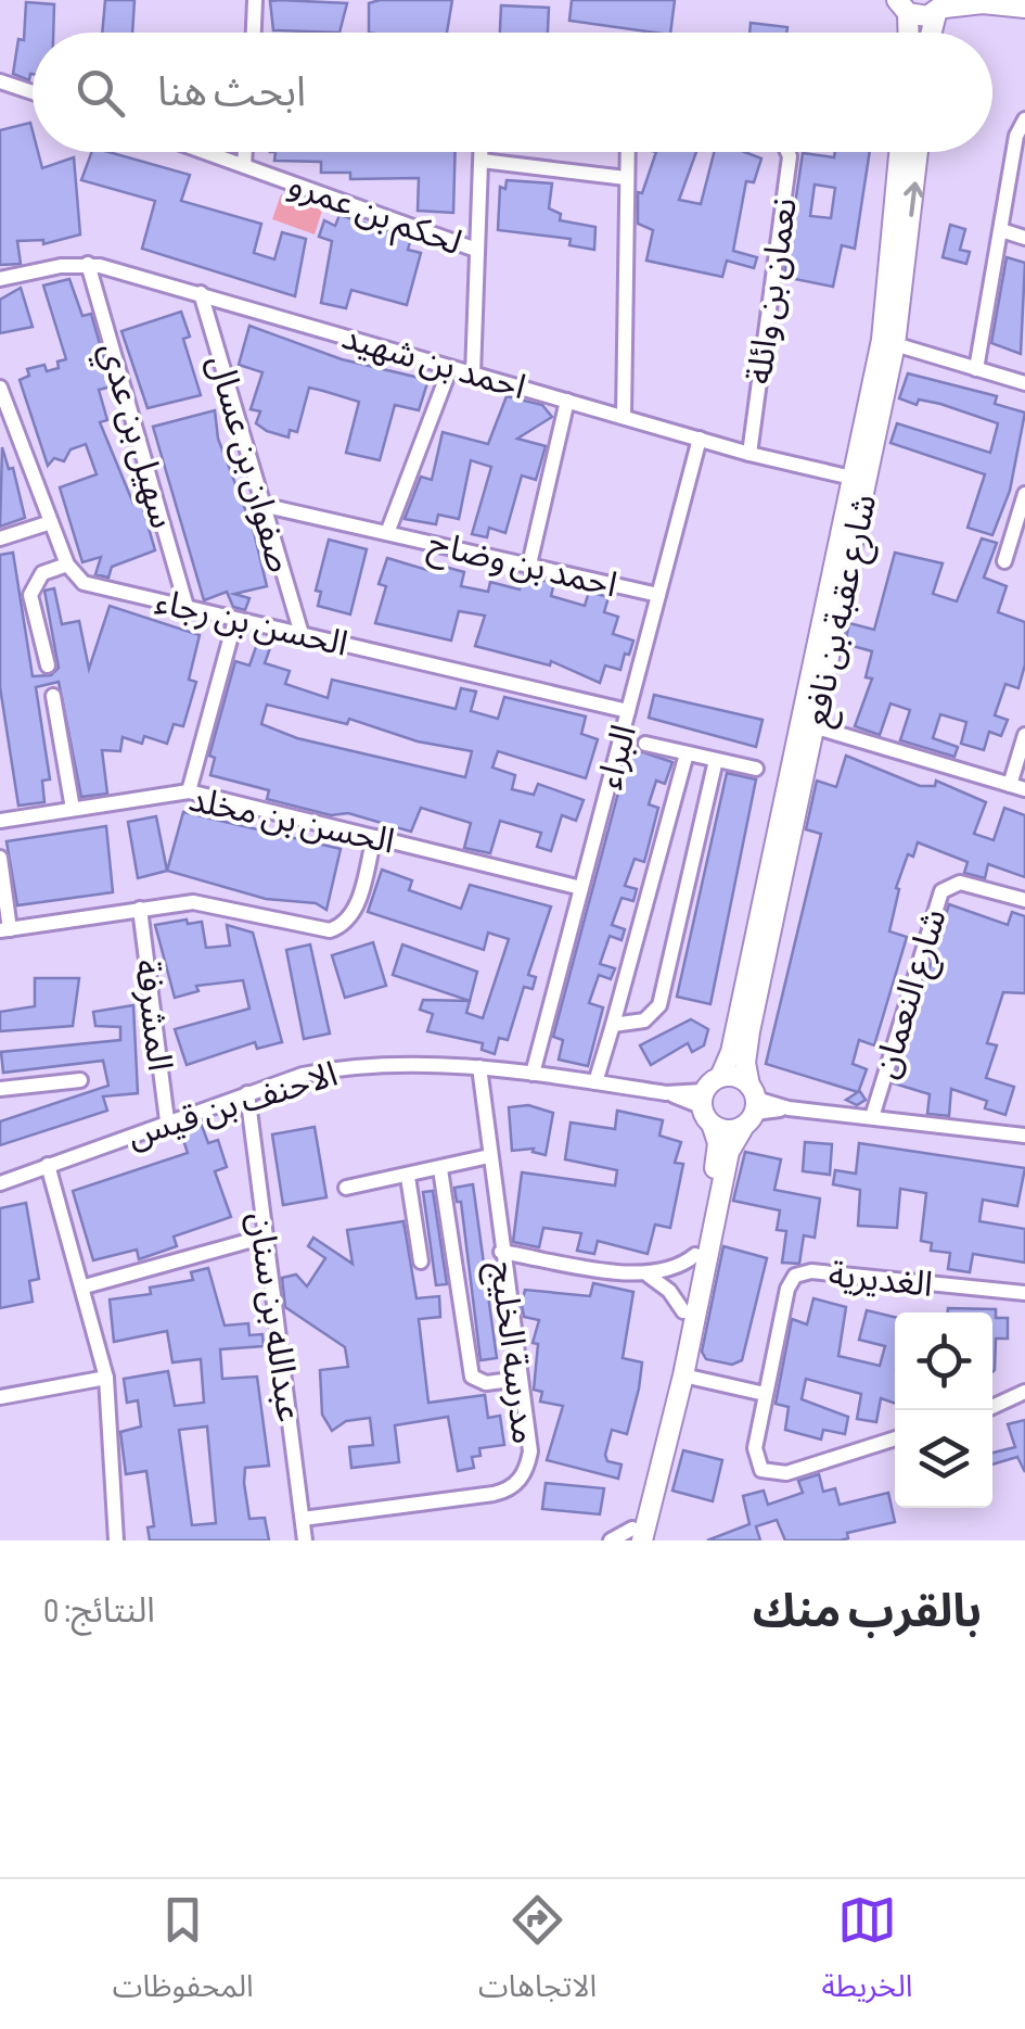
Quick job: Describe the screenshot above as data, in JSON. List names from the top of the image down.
{
  "streets": {
    "street": [
      "لحكم بن عمرو",
      "نعمان بن وائلة",
      "احمد بن شهيد",
      "سهيل بن عدي",
      "صفوان بن عسال",
      "احمد بن وضاح",
      "شارع عقبة بن نافع",
      "الحسن بن رجاء",
      "البراء",
      "الحسن بن مخلد",
      "شارع النعمان",
      "المشرفة",
      "الاحنف بن قيس",
      "الغديرية",
      "عبدالله بن سنان",
      "مدرسة الخليج"
    ]
  },
  "crossings": [
    ["نعمان بن وائلة", "احمد بن شهيد"],
    ["احمد بن شهيد", "سهيل بن عدي"],
    ["احمد بن شهيد", "صفوان بن عسال"],
    ["احمد بن شهيد", "احمد بن وضاح"],
    ["احمد بن شهيد", "شارع عقبة بن نافع"],
    ["احمد بن شهيد", "البراء"],
    ["سهيل بن عدي", "الحسن بن رجاء"],
    ["صفوان بن عسال", "احمد بن وضاح"],
    ["صفوان بن عسال", "الحسن بن رجاء"],
    ["احمد بن وضاح", "البراء"],
    ["الحسن بن رجاء", "البراء"],
    ["البراء", "الحسن بن مخلد"],
    ["البراء", "الاحنف بن قيس"],
    ["المشرفة", "الاحنف بن قيس"],
    ["الاحنف بن قيس", "عبدالله بن سنان"],
    ["الاحنف بن قيس", "مدرسة الخليج"],
    ["عبدالله بن سنان", "مدرسة الخليج"]
  ],
  "page": {
    "search": "ابحث هنا",
    "heading": ["بالقرب منك", "النتائج: 0"],
    "nav": ["الخريطة", "الاتجاهات", "المحفوظات"]
  }
}
